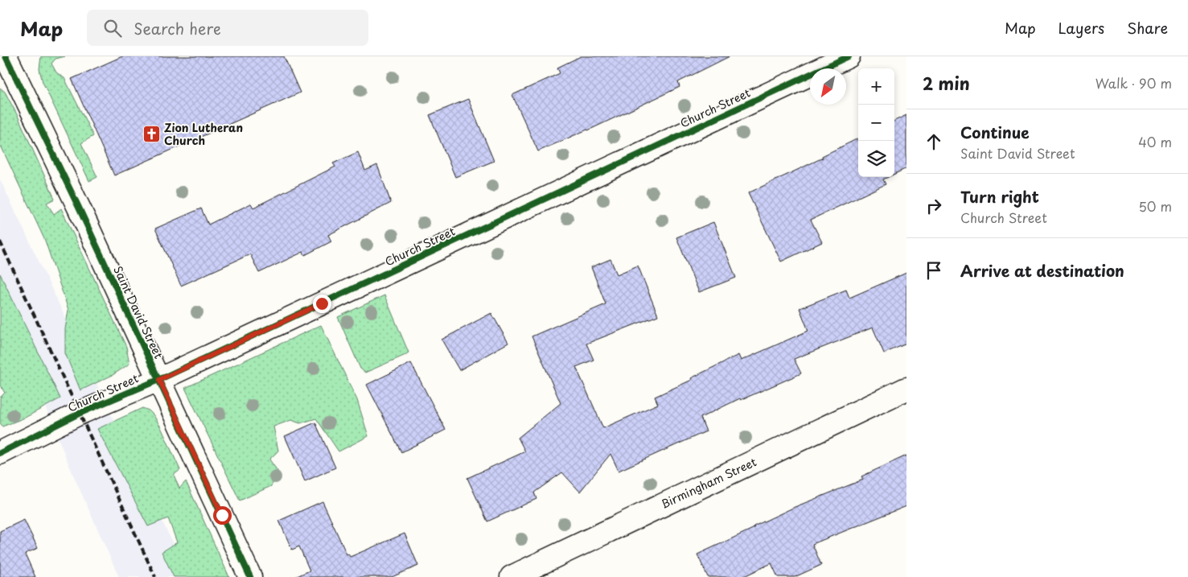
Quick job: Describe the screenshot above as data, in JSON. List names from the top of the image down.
{
  "streets": {
    "street": ["Church Street", "Saint David Street", "Birmingham Street"]
  },
  "crossings": [
    ["Church Street", "Saint David Street"]
  ],
  "places": {
    "church": ["Zion Lutheran Church"]
  },
  "north": "bottom left",
  "page": {
    "header": "Map",
    "search": "Search here",
    "nav": ["Map", "Layers", "Share"],
    "heading": ["2 min", "Walk · 90 m"],
    "map_buttons": ["+", "−"],
    "list": [
      ["Continue", "Saint David Street", "40 m"],
      ["Turn right", "Church Street", "50 m"],
      "Arrive at destination"
    ]
  }
}
